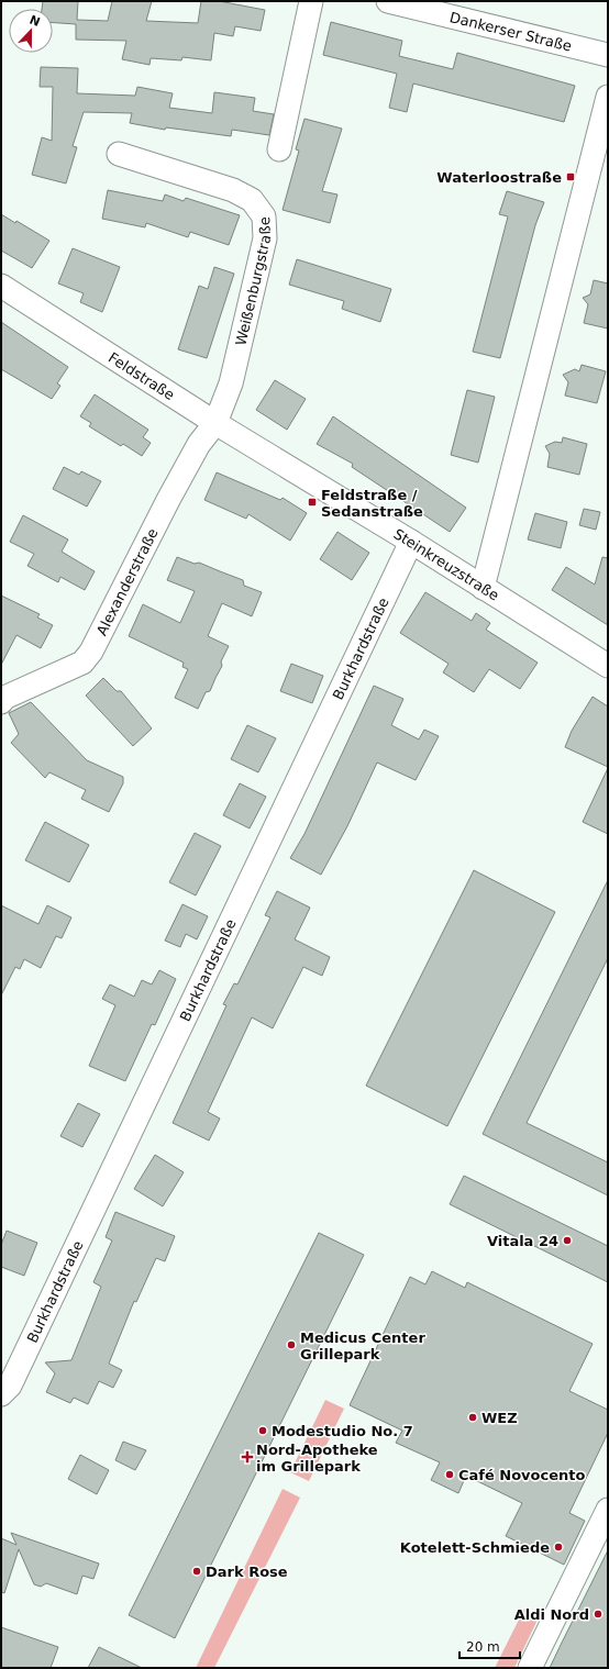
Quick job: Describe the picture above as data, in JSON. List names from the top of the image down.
{
  "streets": {
    "street": [
      "Dankerser Straße",
      "Weißenburgstraße",
      "Feldstraße",
      "Steinkreuzstraße",
      "Alexanderstraße",
      "Burkhardstraße"
    ]
  },
  "crossings": [
    ["Weißenburgstraße", "Feldstraße"],
    ["Weißenburgstraße", "Alexanderstraße"],
    ["Feldstraße", "Steinkreuzstraße"],
    ["Feldstraße", "Alexanderstraße"],
    ["Steinkreuzstraße", "Burkhardstraße"]
  ],
  "places": {
    "transit": ["Waterloostraße", "Feldstraße / Sedanstraße"],
    "other": [
      "Vitala 24",
      "Medicus Center Grillepark",
      "WEZ",
      "Modestudio No. 7",
      "Café Novocento",
      "Kotelett-Schmiede",
      "Dark Rose",
      "Aldi Nord"
    ],
    "health": ["Nord-Apotheke im Grillepark"]
  },
  "scale_bar": "20 m",
  "north": "top"
}
